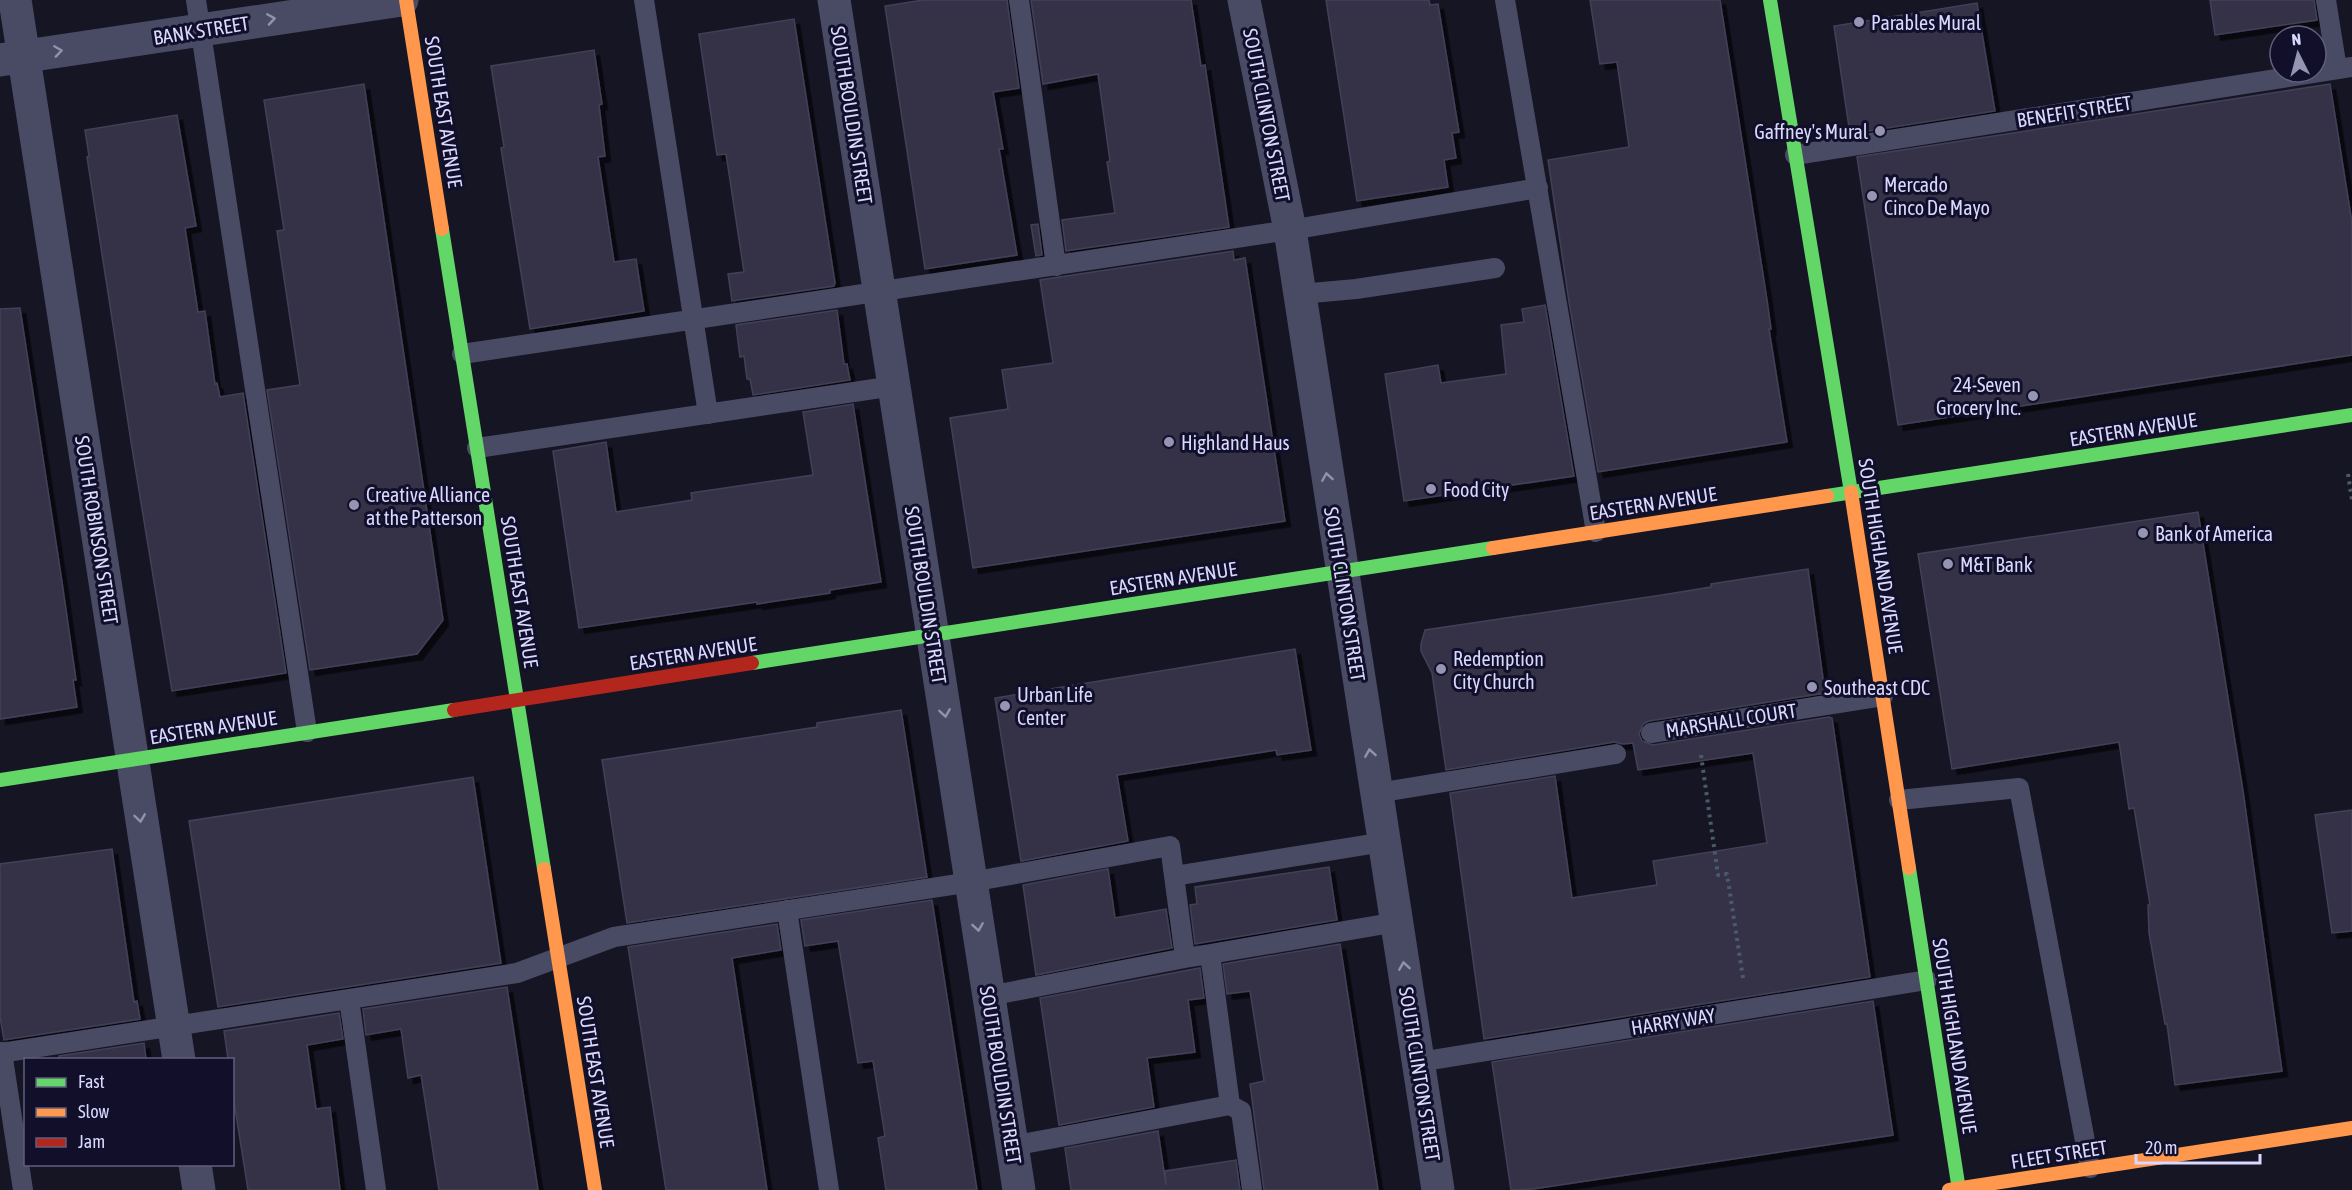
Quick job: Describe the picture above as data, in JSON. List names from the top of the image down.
{
  "streets": {
    "main road": [
      "SOUTH EAST AVENUE",
      "EASTERN AVENUE",
      "SOUTH HIGHLAND AVENUE",
      "FLEET STREET"
    ],
    "street": [
      "BANK STREET",
      "SOUTH BOULDIN STREET",
      "SOUTH CLINTON STREET",
      "SOUTH ROBINSON STREET"
    ],
    "lane": ["BENEFIT STREET", "MARSHALL COURT", "HARRY WAY"]
  },
  "crossings": [
    ["BANK STREET", "SOUTH EAST AVENUE"],
    ["BANK STREET", "SOUTH ROBINSON STREET"],
    ["BENEFIT STREET", "SOUTH HIGHLAND AVENUE"],
    ["SOUTH EAST AVENUE", "EASTERN AVENUE"],
    ["SOUTH BOULDIN STREET", "EASTERN AVENUE"],
    ["SOUTH CLINTON STREET", "EASTERN AVENUE"],
    ["SOUTH CLINTON STREET", "HARRY WAY"],
    ["EASTERN AVENUE", "SOUTH ROBINSON STREET"],
    ["EASTERN AVENUE", "SOUTH HIGHLAND AVENUE"],
    ["SOUTH HIGHLAND AVENUE", "MARSHALL COURT"],
    ["SOUTH HIGHLAND AVENUE", "HARRY WAY"],
    ["SOUTH HIGHLAND AVENUE", "FLEET STREET"]
  ],
  "one_way": ["BANK STREET", "SOUTH CLINTON STREET"],
  "places": [
    "Parables Mural",
    "Gaffney's Mural",
    "Mercado Cinco De Mayo",
    "24-Seven Grocery Inc.",
    "Highland Haus",
    "Food City",
    "Creative Alliance at the Patterson",
    "Bank of America",
    "M&T Bank",
    "Redemption City Church",
    "Southeast CDC",
    "Urban Life Center"
  ],
  "legend": ["Fast", "Slow", "Jam"],
  "scale_bar": "20 m",
  "north": "top"
}
